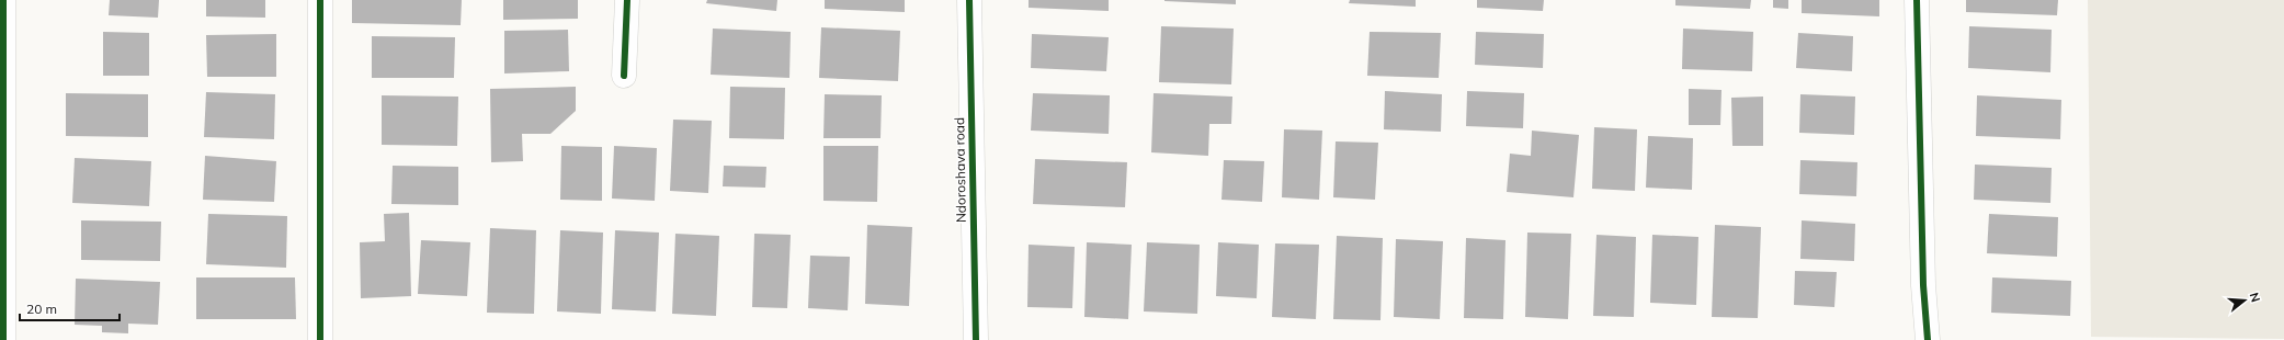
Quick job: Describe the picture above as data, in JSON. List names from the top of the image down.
{
  "streets": {
    "street": ["Ndoroshava road"]
  },
  "scale_bar": "20 m",
  "north": "right"
}
